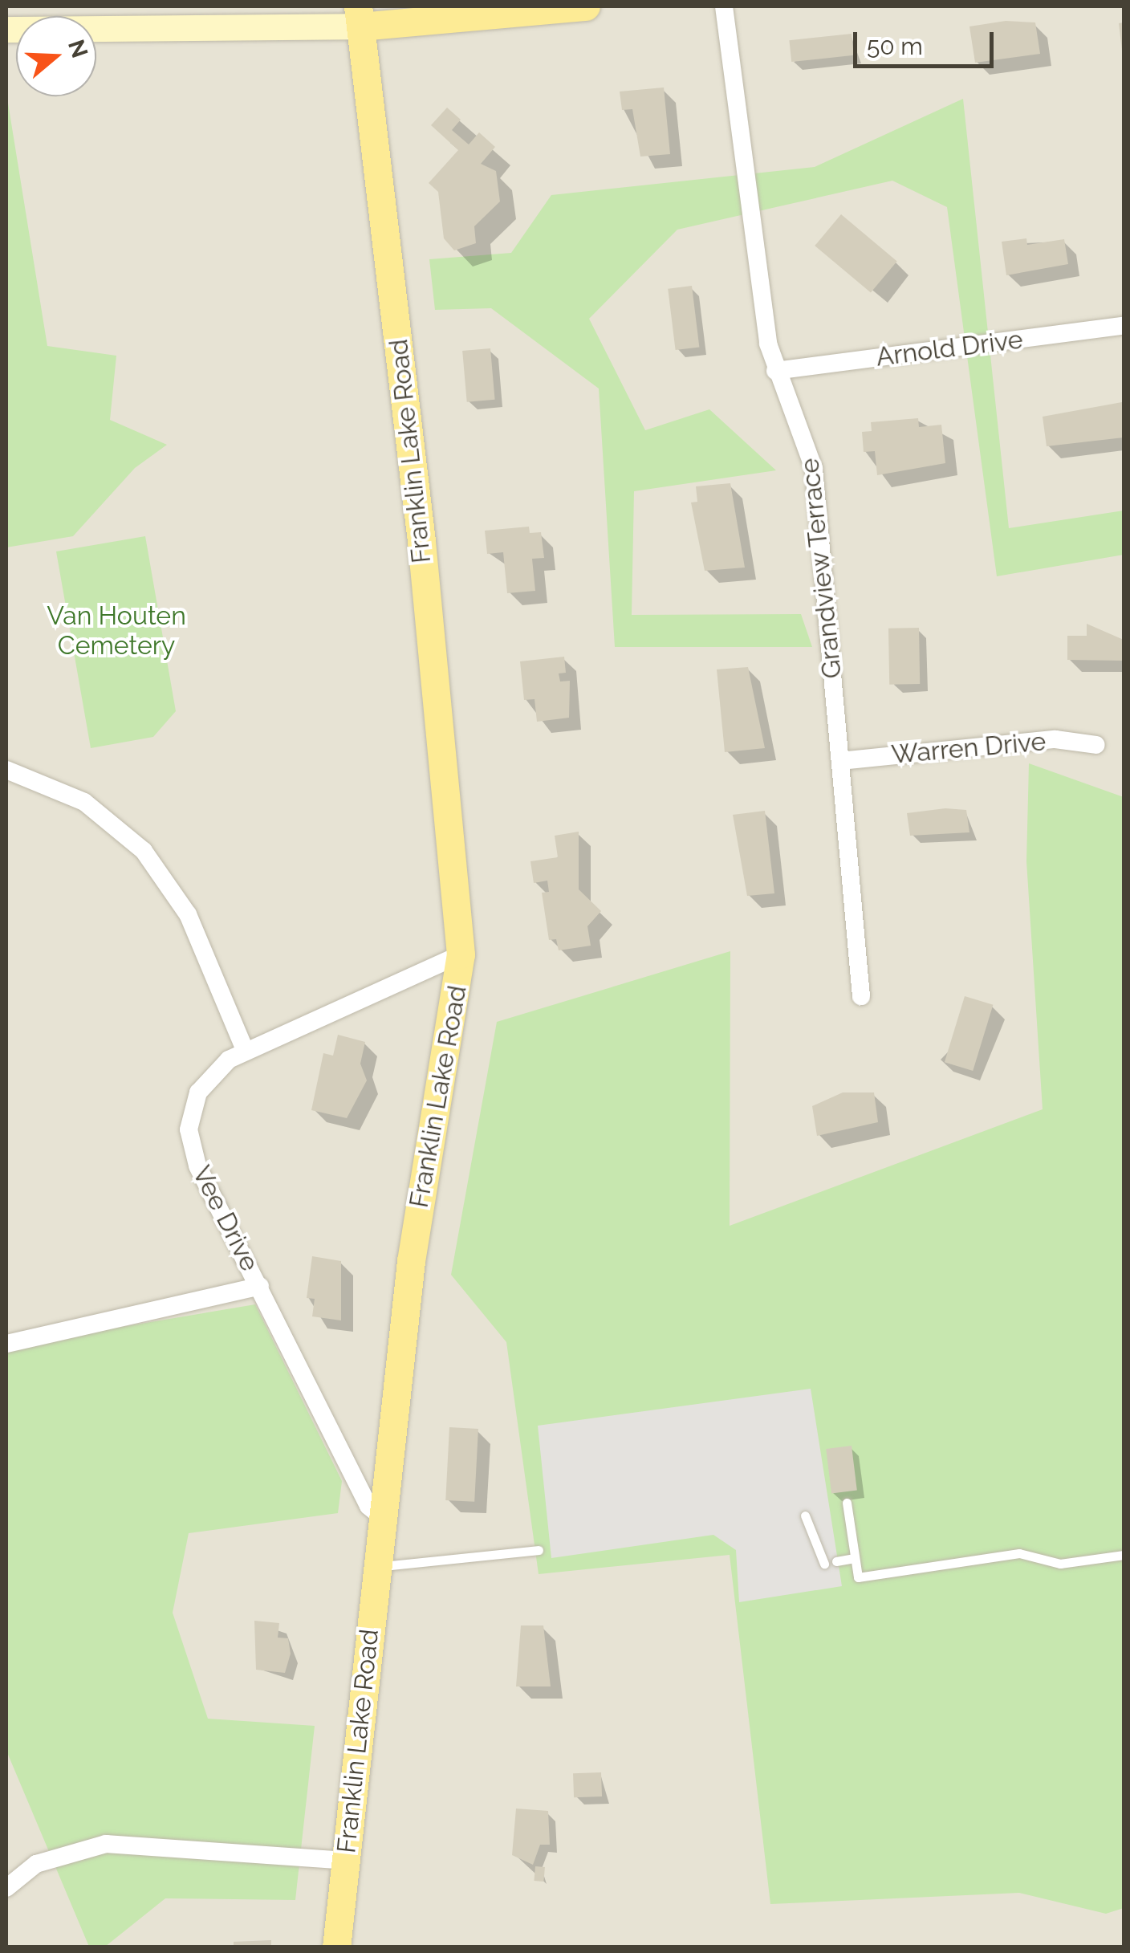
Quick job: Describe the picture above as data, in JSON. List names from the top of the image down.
{
  "streets": {
    "main road": ["Franklin Lake Road"],
    "street": [
      "Arnold Drive",
      "Grandview Terrace",
      "Warren Drive",
      "Vee Drive"
    ]
  },
  "crossings": [
    ["Arnold Drive", "Grandview Terrace"],
    ["Franklin Lake Road", "Vee Drive"],
    ["Grandview Terrace", "Warren Drive"]
  ],
  "parks": ["Van Houten Cemetery"],
  "scale_bar": "50 m",
  "north": "right"
}
